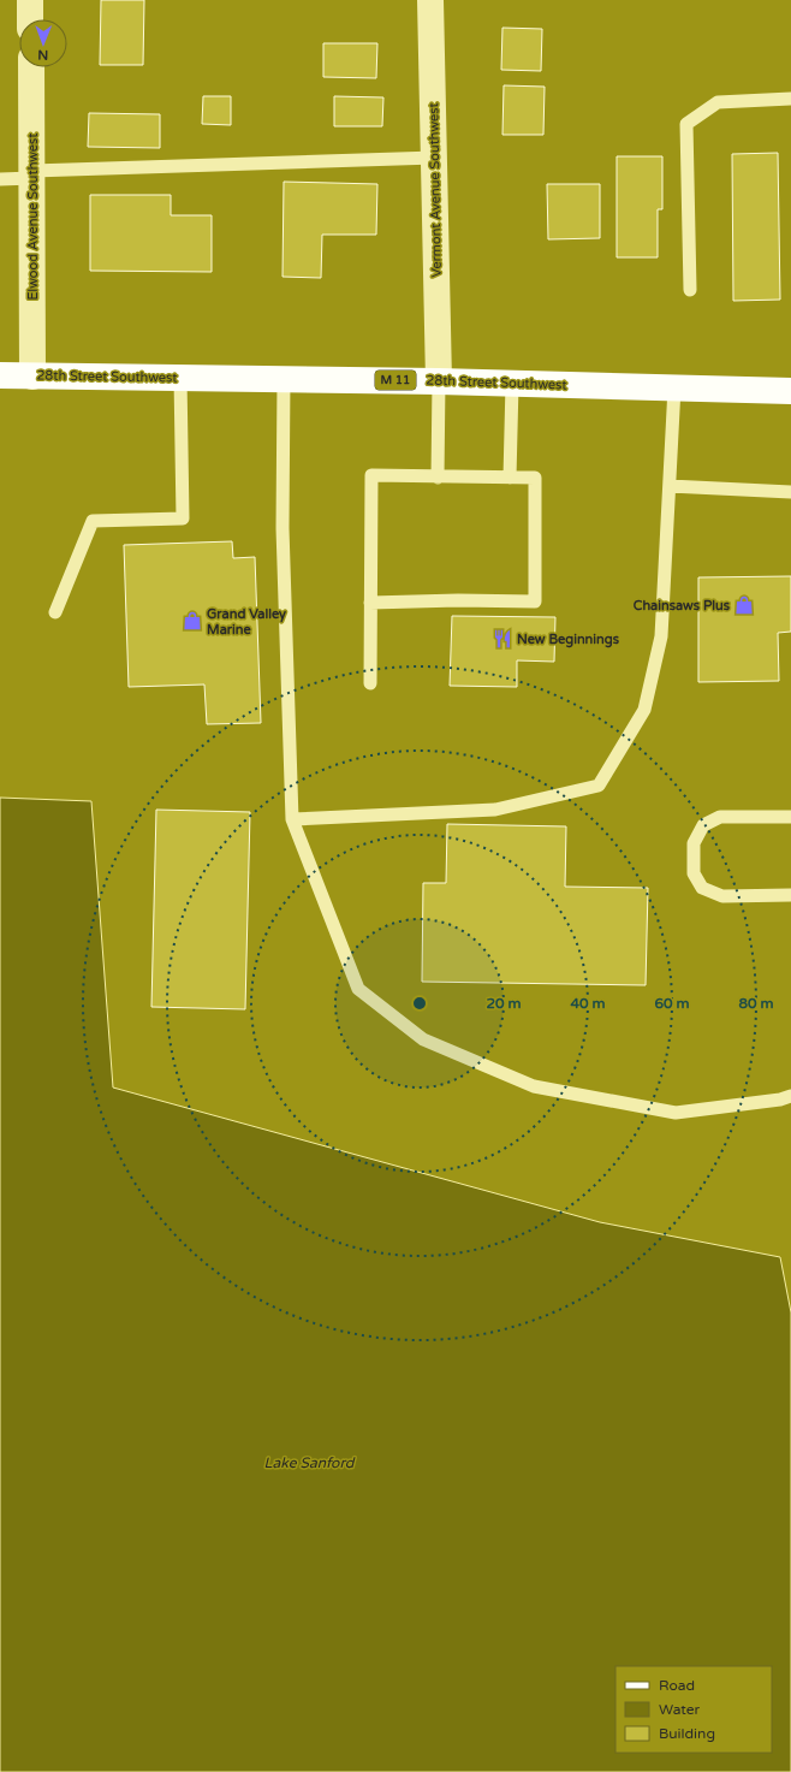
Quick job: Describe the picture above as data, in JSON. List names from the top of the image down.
{
  "streets": {
    "main road": ["28th Street Southwest", "M 11"],
    "street": ["Vermont Avenue Southwest", "Elwood Avenue Southwest"]
  },
  "crossings": [
    ["Vermont Avenue Southwest", "28th Street Southwest"],
    ["Elwood Avenue Southwest", "28th Street Southwest"]
  ],
  "water": ["Lake Sanford"],
  "places": {
    "shop": ["Chainsaws Plus", "Grand Valley Marine"],
    "restaurant": ["New Beginnings"]
  },
  "legend": ["Road", "Water", "Building"],
  "north": "bottom",
  "rings": [
    "20 m",
    "40 m",
    "60 m",
    "80 m"
  ]
}
